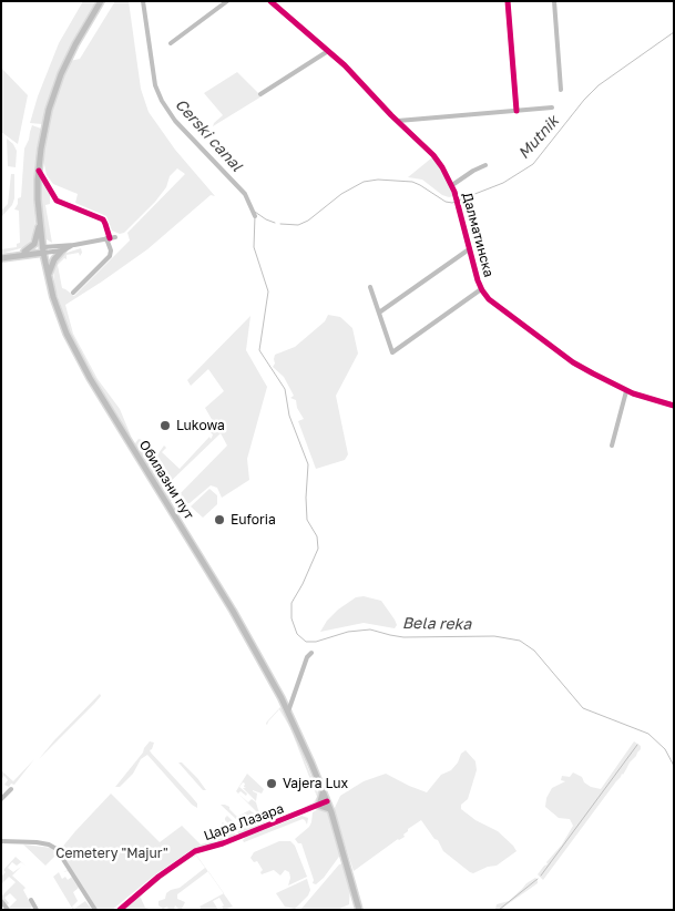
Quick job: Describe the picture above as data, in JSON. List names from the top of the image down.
{
  "streets": {
    "main road": ["Обилазни пут"],
    "street": ["Далматинска", "Цара Лазара"]
  },
  "crossings": [
    ["Обилазни пут", "Цара Лазара"]
  ],
  "water": ["Cerski canal", "Mutnik", "Bela reka"],
  "parks": ["Cemetery \"Majur\""],
  "places": ["Lukowa", "Euforia", "Vajera Lux"]
}
